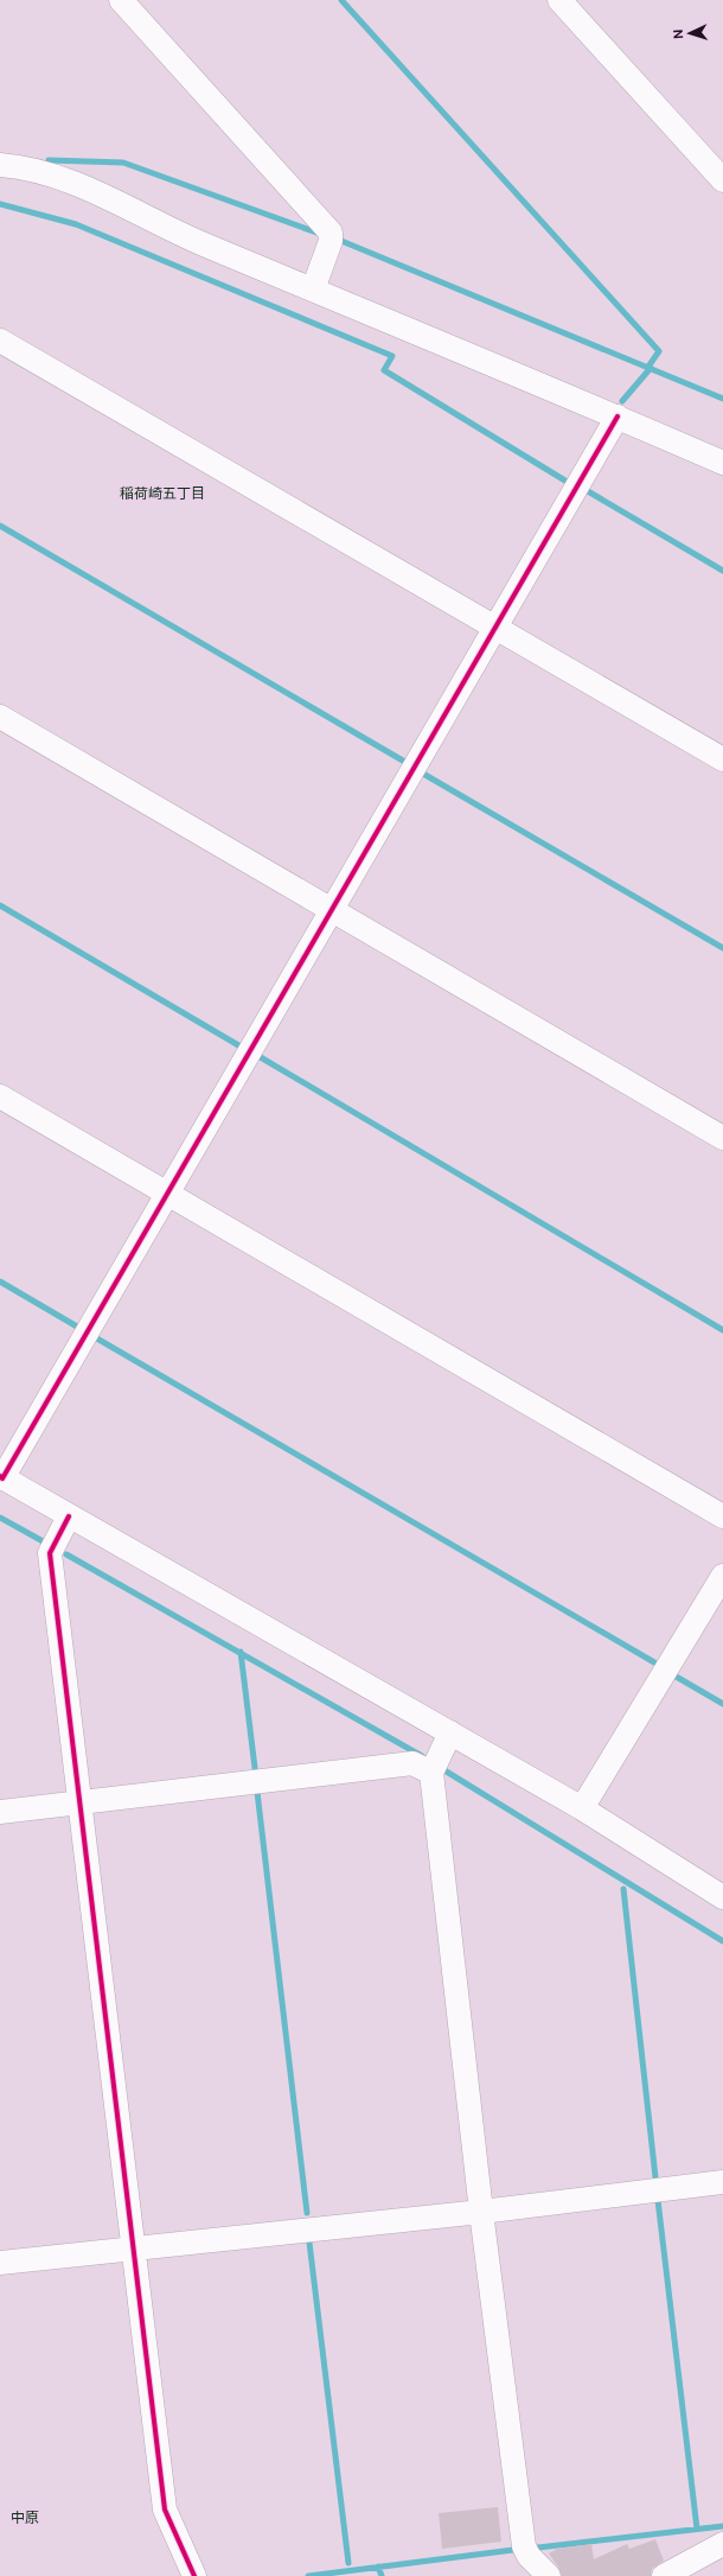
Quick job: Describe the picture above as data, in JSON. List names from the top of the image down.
{
  "districts": ["稲荷崎五丁目", "中原"],
  "north": "left"
}
